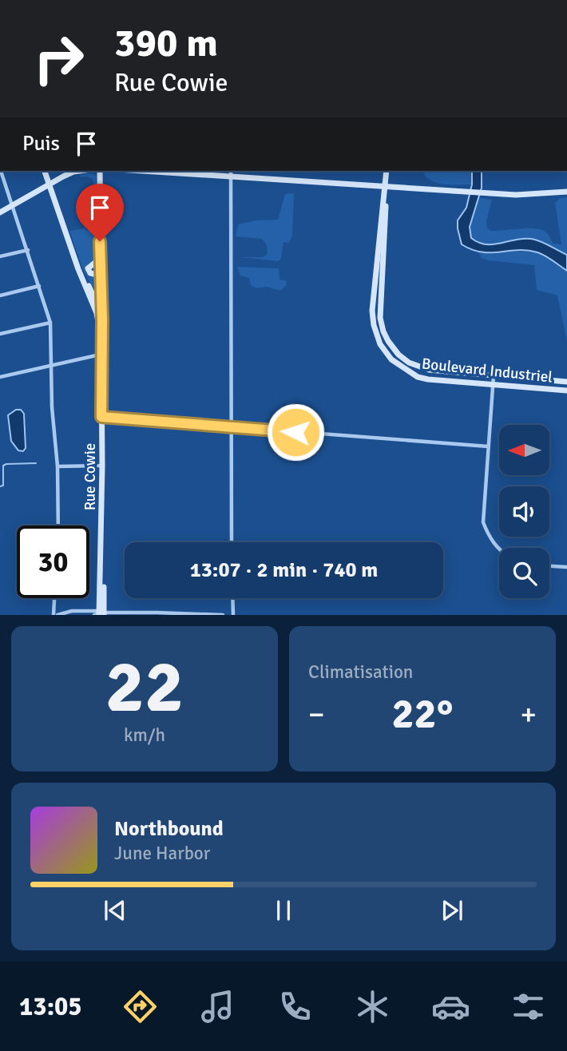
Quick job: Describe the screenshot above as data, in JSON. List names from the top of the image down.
{
  "streets": {
    "street": ["Boulevard Industriel", "Rue Cowie"]
  },
  "north": "left",
  "page": {
    "turn": ["390 m", "Rue Cowie"],
    "then": "Puis",
    "limit": "30",
    "trip": "13:07 · 2 min · 740 m",
    "tile": [
      ["22", "km/h"],
      "Climatisation"
    ],
    "heat": ["−", "22°", "+"],
    "song": ["Northbound", "June Harbor"],
    "tabs": "13:05"
  }
}
